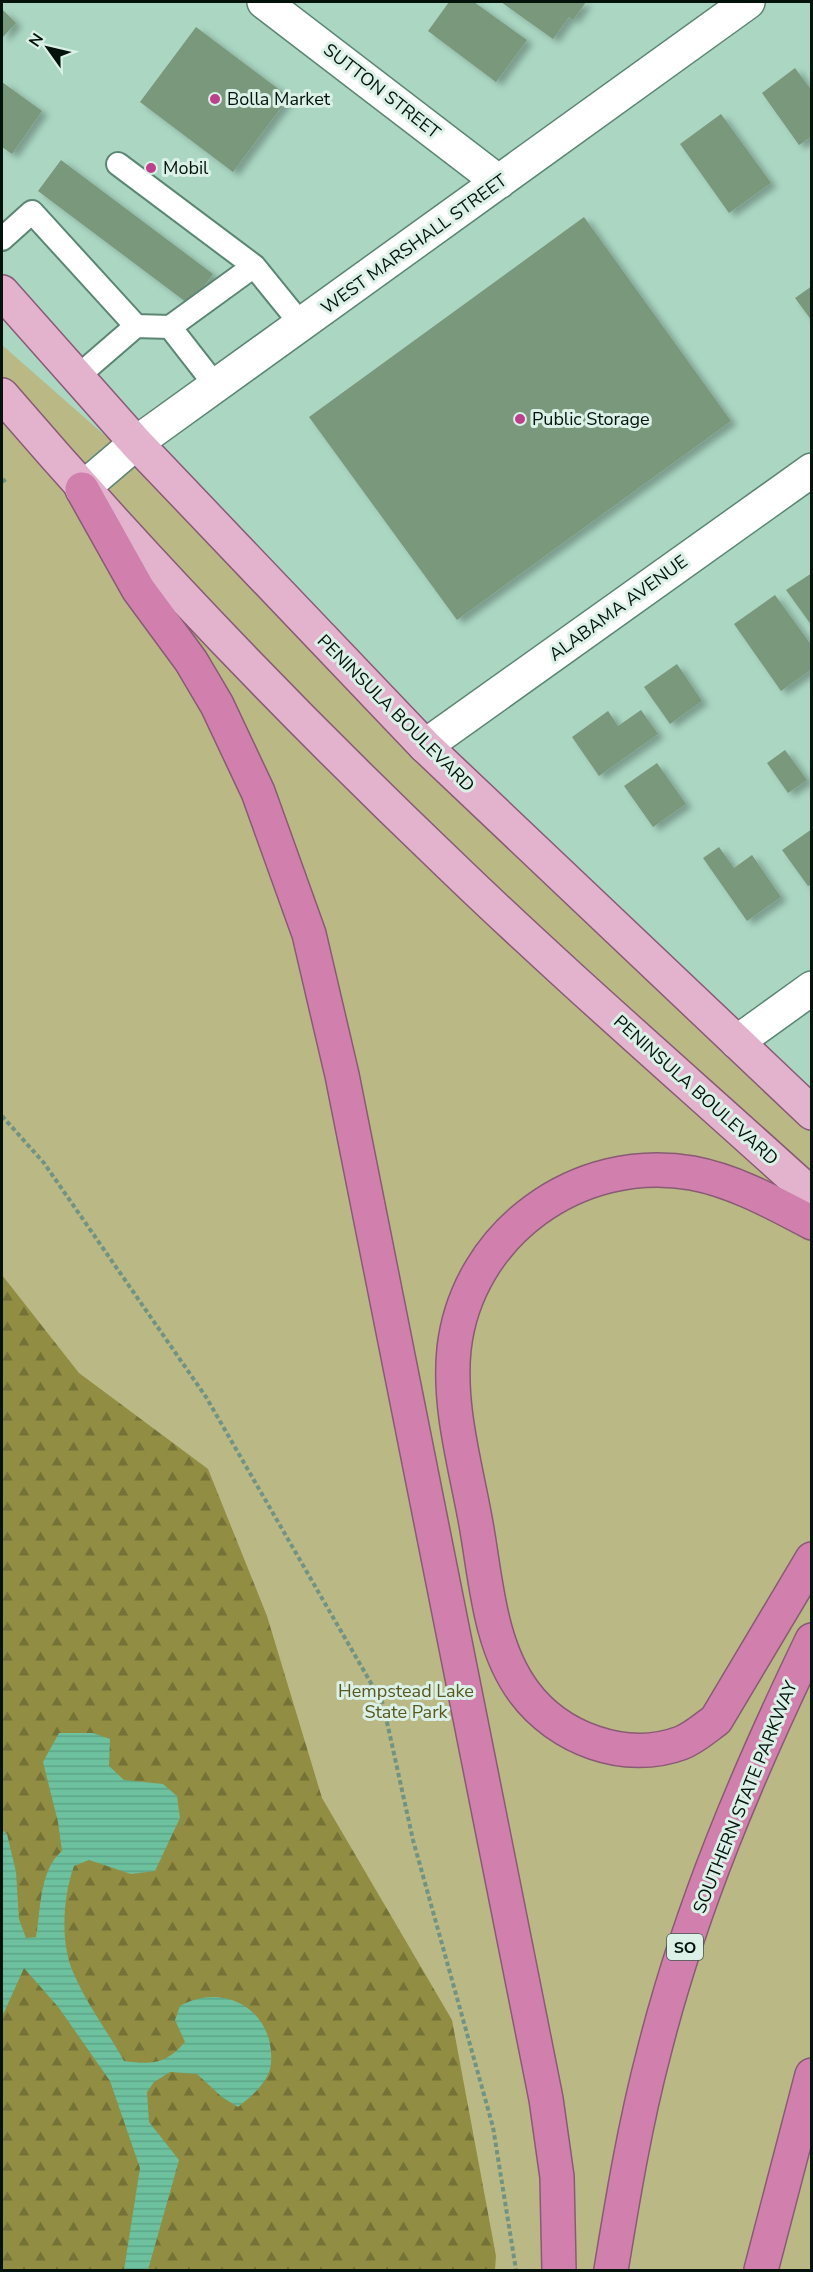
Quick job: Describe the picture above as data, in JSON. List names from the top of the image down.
{
  "streets": {
    "highway": ["SOUTHERN STATE PARKWAY", "SO"],
    "main road": ["PENINSULA BOULEVARD"],
    "street": ["SUTTON STREET", "WEST MARSHALL STREET", "ALABAMA AVENUE"]
  },
  "crossings": [
    ["SUTTON STREET", "WEST MARSHALL STREET"],
    ["WEST MARSHALL STREET", "PENINSULA BOULEVARD"],
    ["ALABAMA AVENUE", "PENINSULA BOULEVARD"]
  ],
  "parks": ["Hempstead Lake State Park"],
  "places": ["Bolla Market", "Mobil", "Public Storage"],
  "north": "top left"
}
